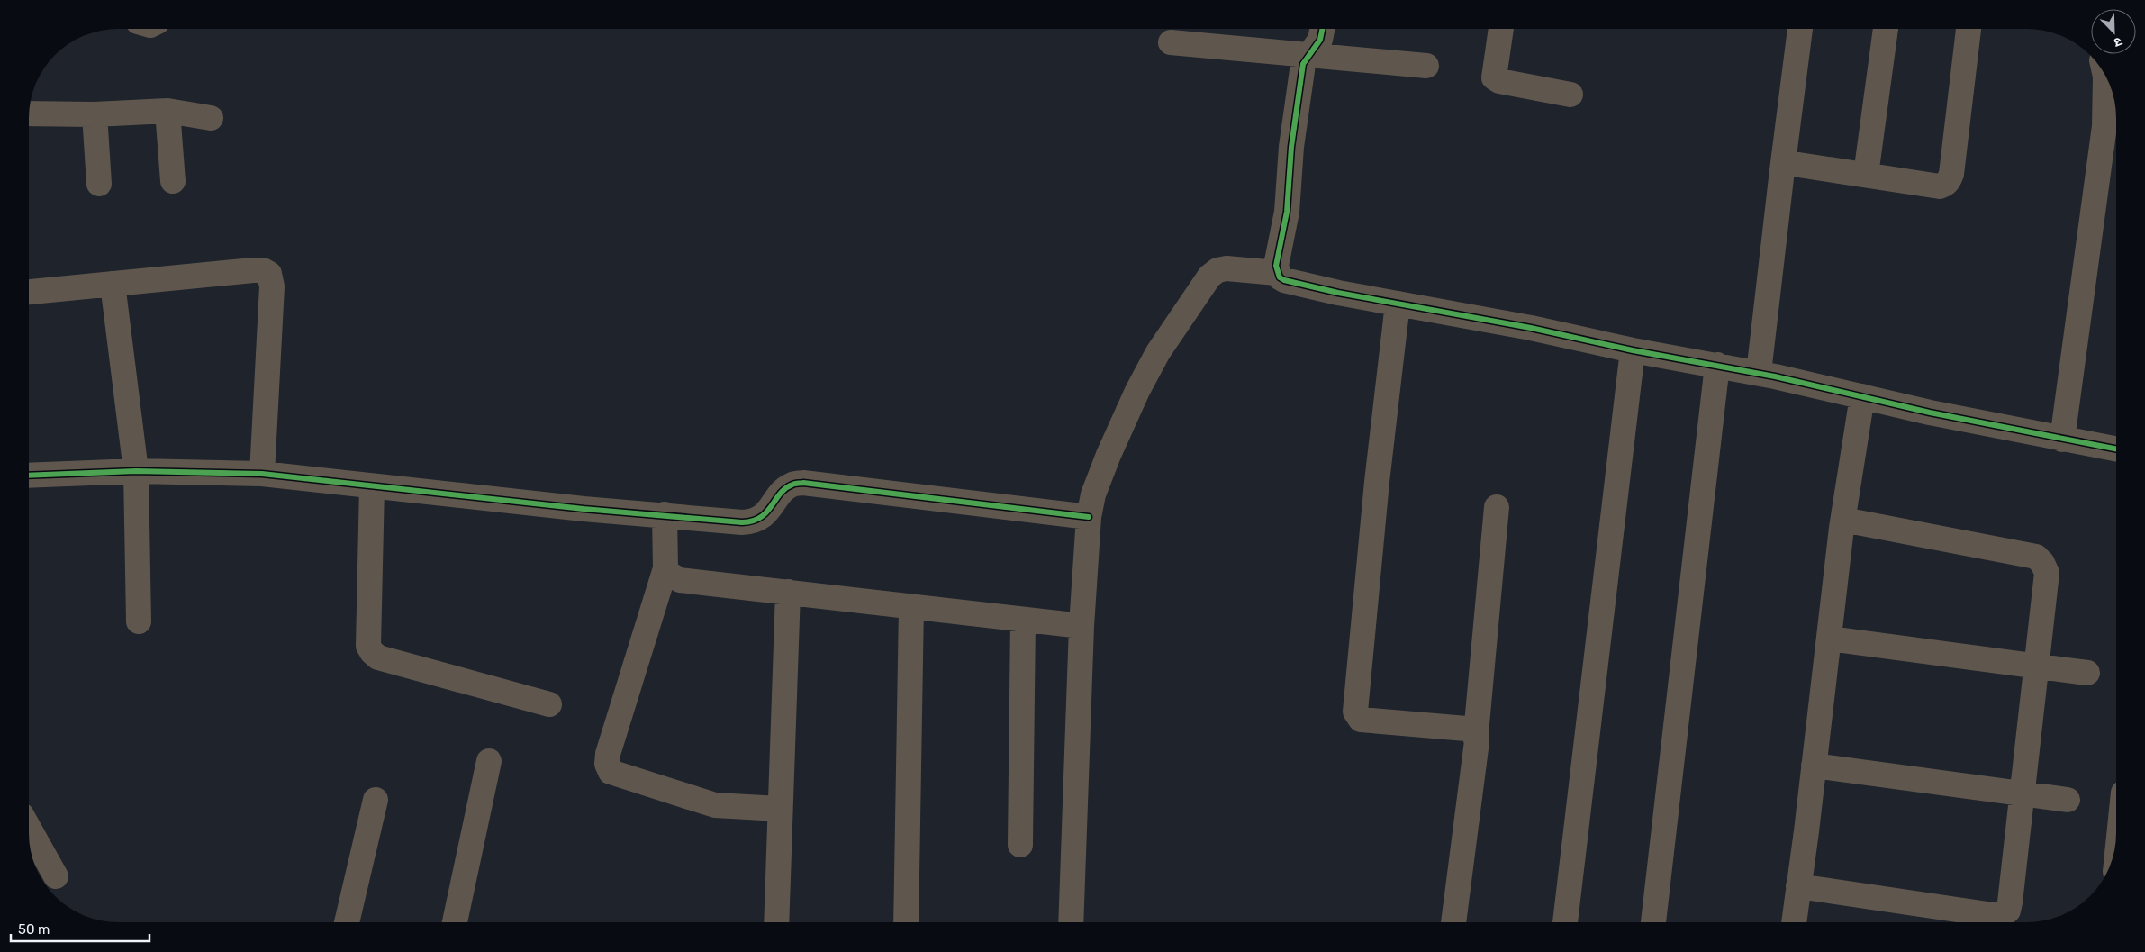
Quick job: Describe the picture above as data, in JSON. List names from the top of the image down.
{
  "scale_bar": "50 m",
  "north": "bottom right"
}
